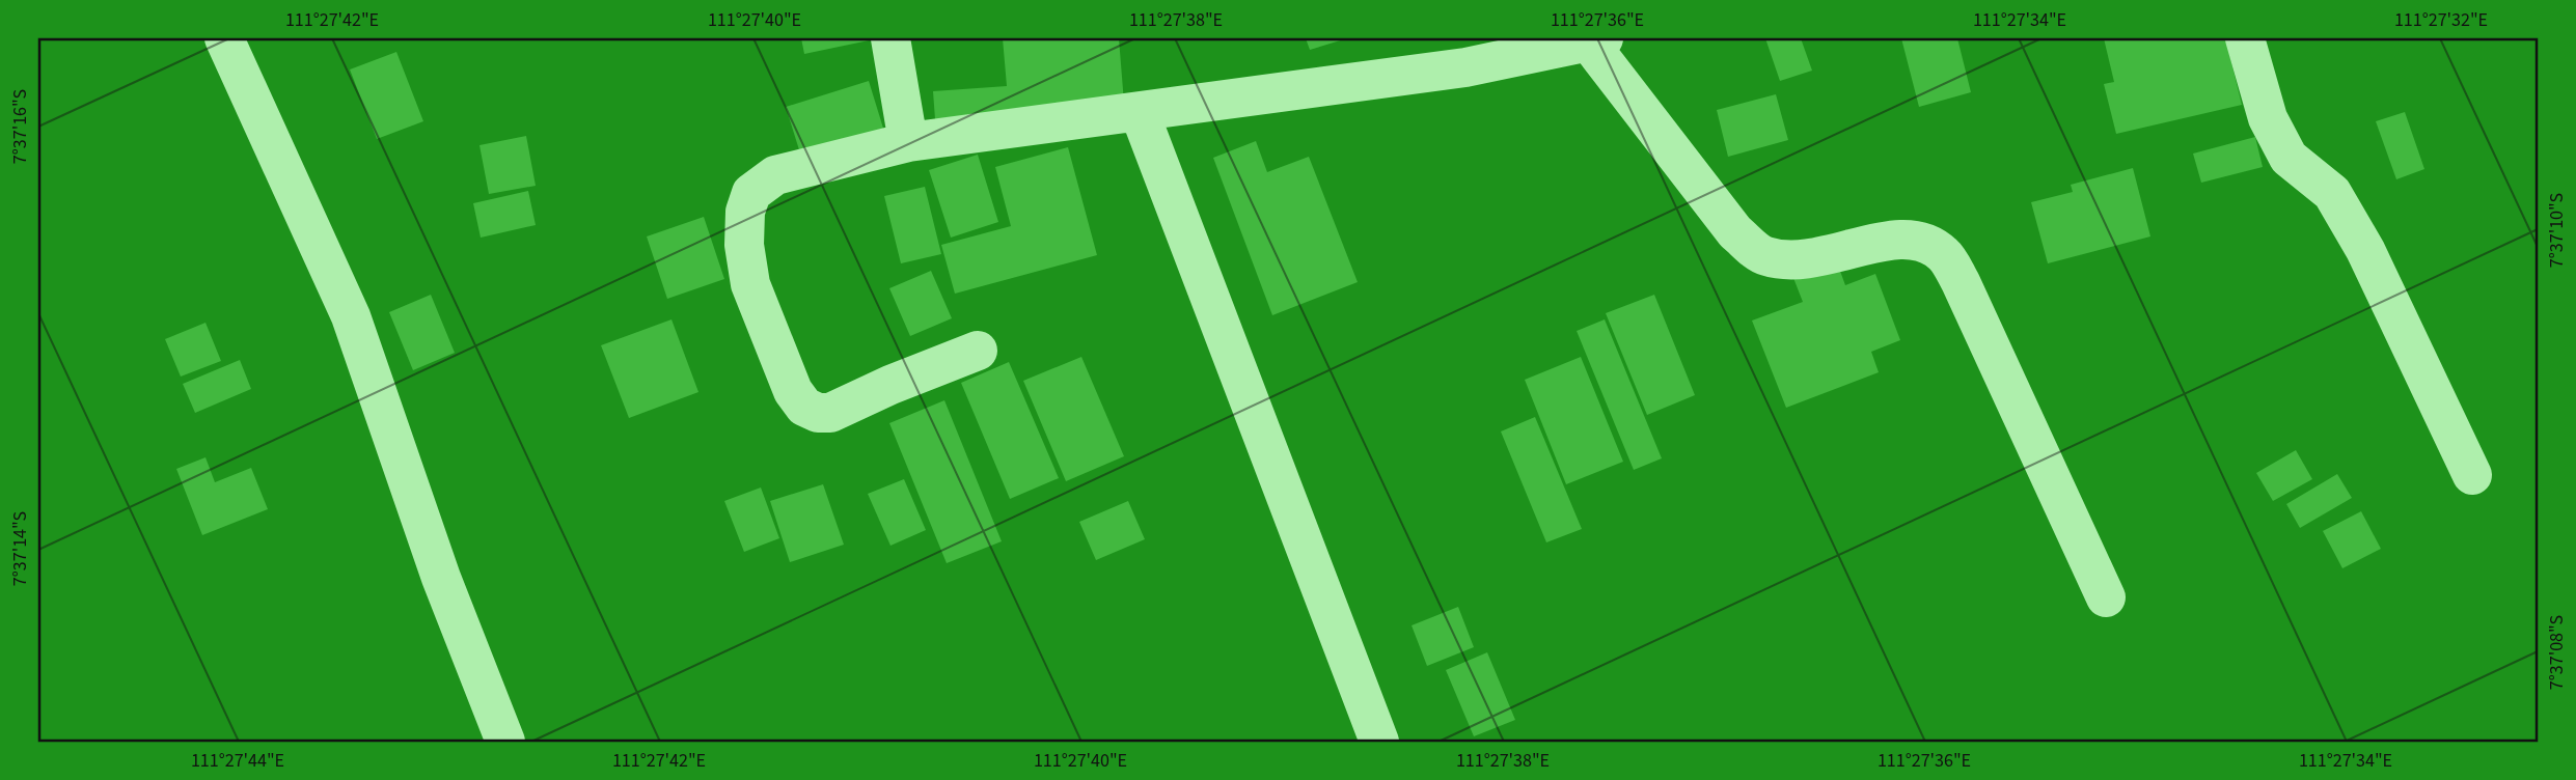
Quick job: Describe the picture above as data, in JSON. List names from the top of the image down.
{
  "coordinates": [
    "111°27'42\"E",
    "111°27'40\"E",
    "111°27'38\"E",
    "111°27'36\"E",
    "111°27'34\"E",
    "111°27'32\"E",
    "7°37'16\"S",
    "7°37'10\"S",
    "7°37'14\"S",
    "7°37'08\"S",
    "111°27'44\"E"
  ]
}
